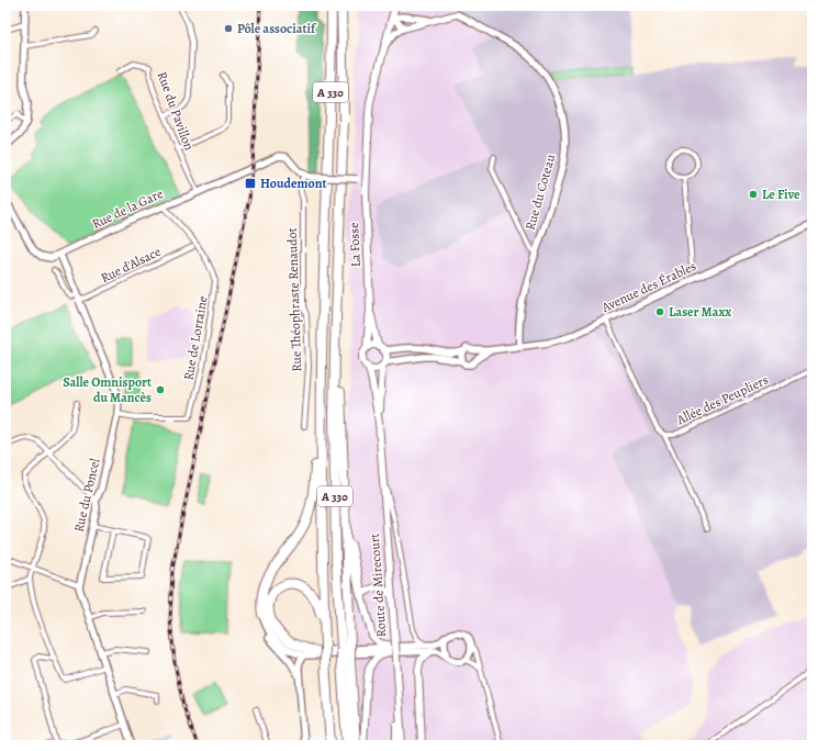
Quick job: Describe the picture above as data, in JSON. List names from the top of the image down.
{
  "streets": {
    "highway": ["A 330"],
    "main road": ["La Fosse", "Route de Mirecourt"],
    "street": [
      "Rue du Pavillon",
      "Rue du Coteau",
      "Rue de la Gare",
      "Rue d'Alsace",
      "Avenue des Érables",
      "Rue Théophraste Renaudot",
      "Rue de Lorraine",
      "Allée des Peupliers",
      "Rue du Poncel"
    ]
  },
  "crossings": [
    ["Rue du Pavillon", "Rue de la Gare"],
    ["Rue du Coteau", "Avenue des Érables"],
    ["Rue de la Gare", "Rue Théophraste Renaudot"],
    ["Rue de la Gare", "Rue de Lorraine"],
    ["Rue de la Gare", "Rue du Poncel"],
    ["La Fosse", "Route de Mirecourt"],
    ["Rue d'Alsace", "Rue du Poncel"],
    ["Avenue des Érables", "Allée des Peupliers"],
    ["Rue de Lorraine", "Rue du Poncel"]
  ],
  "places": {
    "other": [
      "Pôle associatif",
      "Le Five",
      "Laser Maxx",
      "Salle Omnisport du Mancès"
    ],
    "transit": ["Houdemont"]
  }
}
